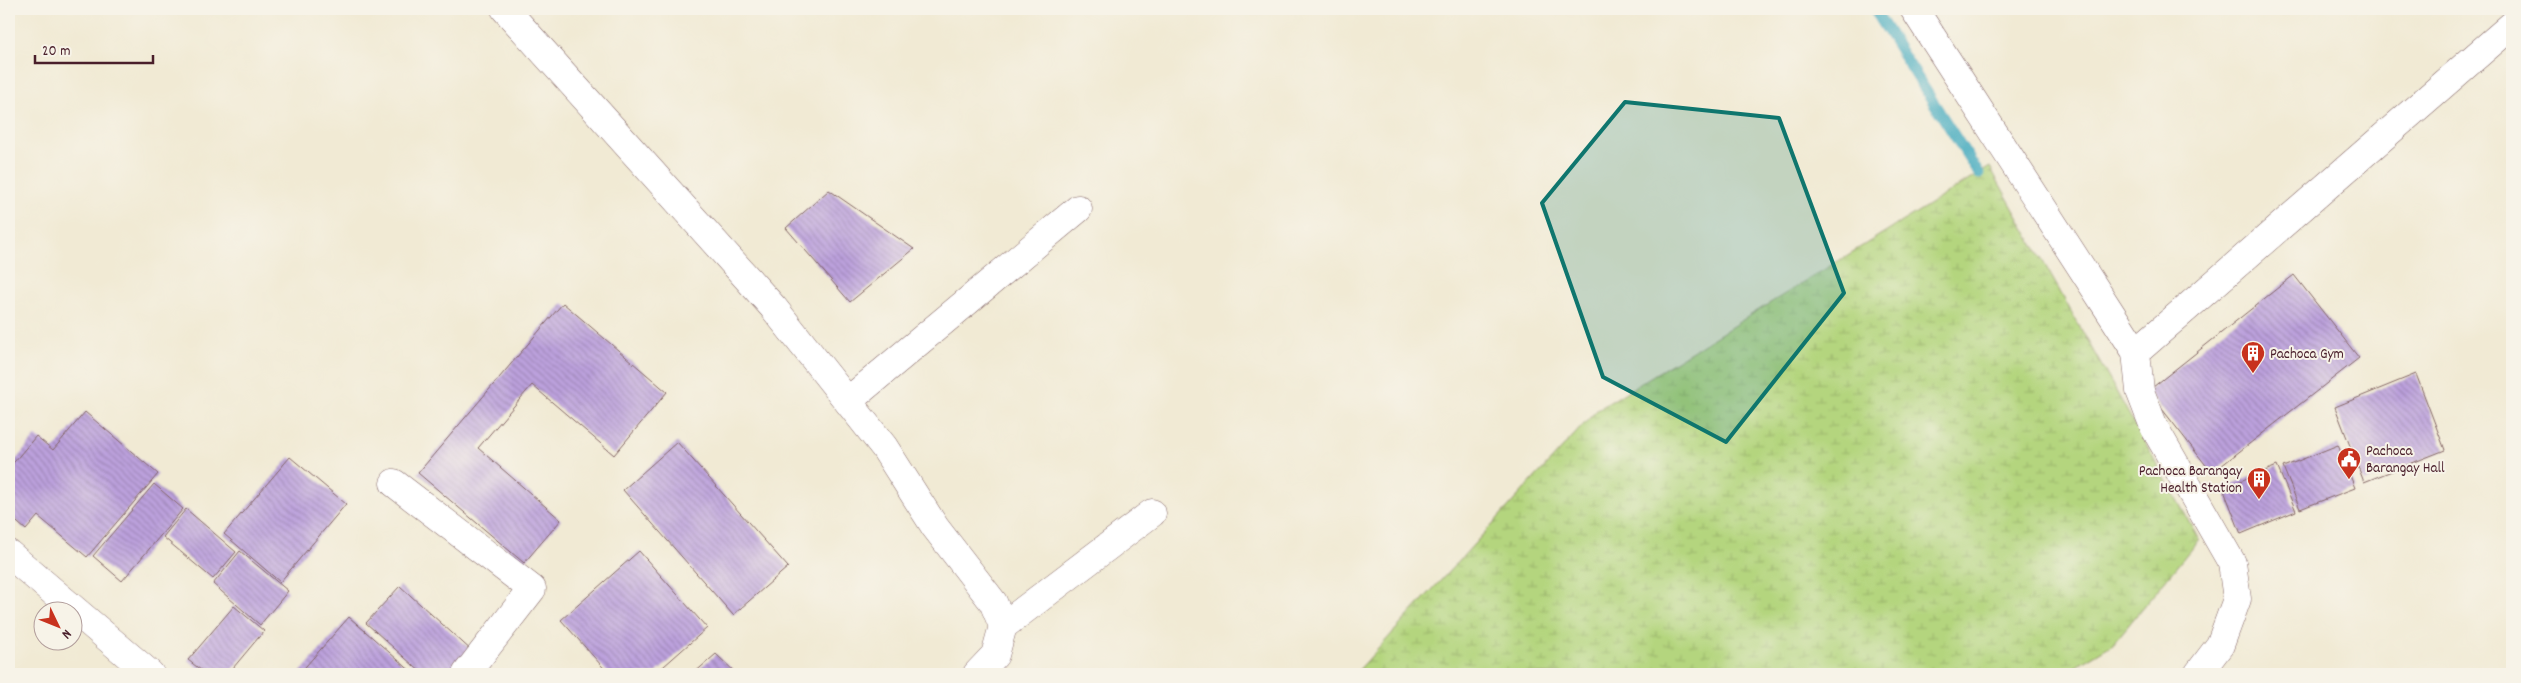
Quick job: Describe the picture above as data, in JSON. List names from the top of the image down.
{
  "places": {
    "building": ["Pachoca Gym", "Pachoca Barangay Health Station"],
    "public building": ["Pachoca Barangay Hall"]
  },
  "scale_bar": "20 m",
  "north": "bottom right"
}
